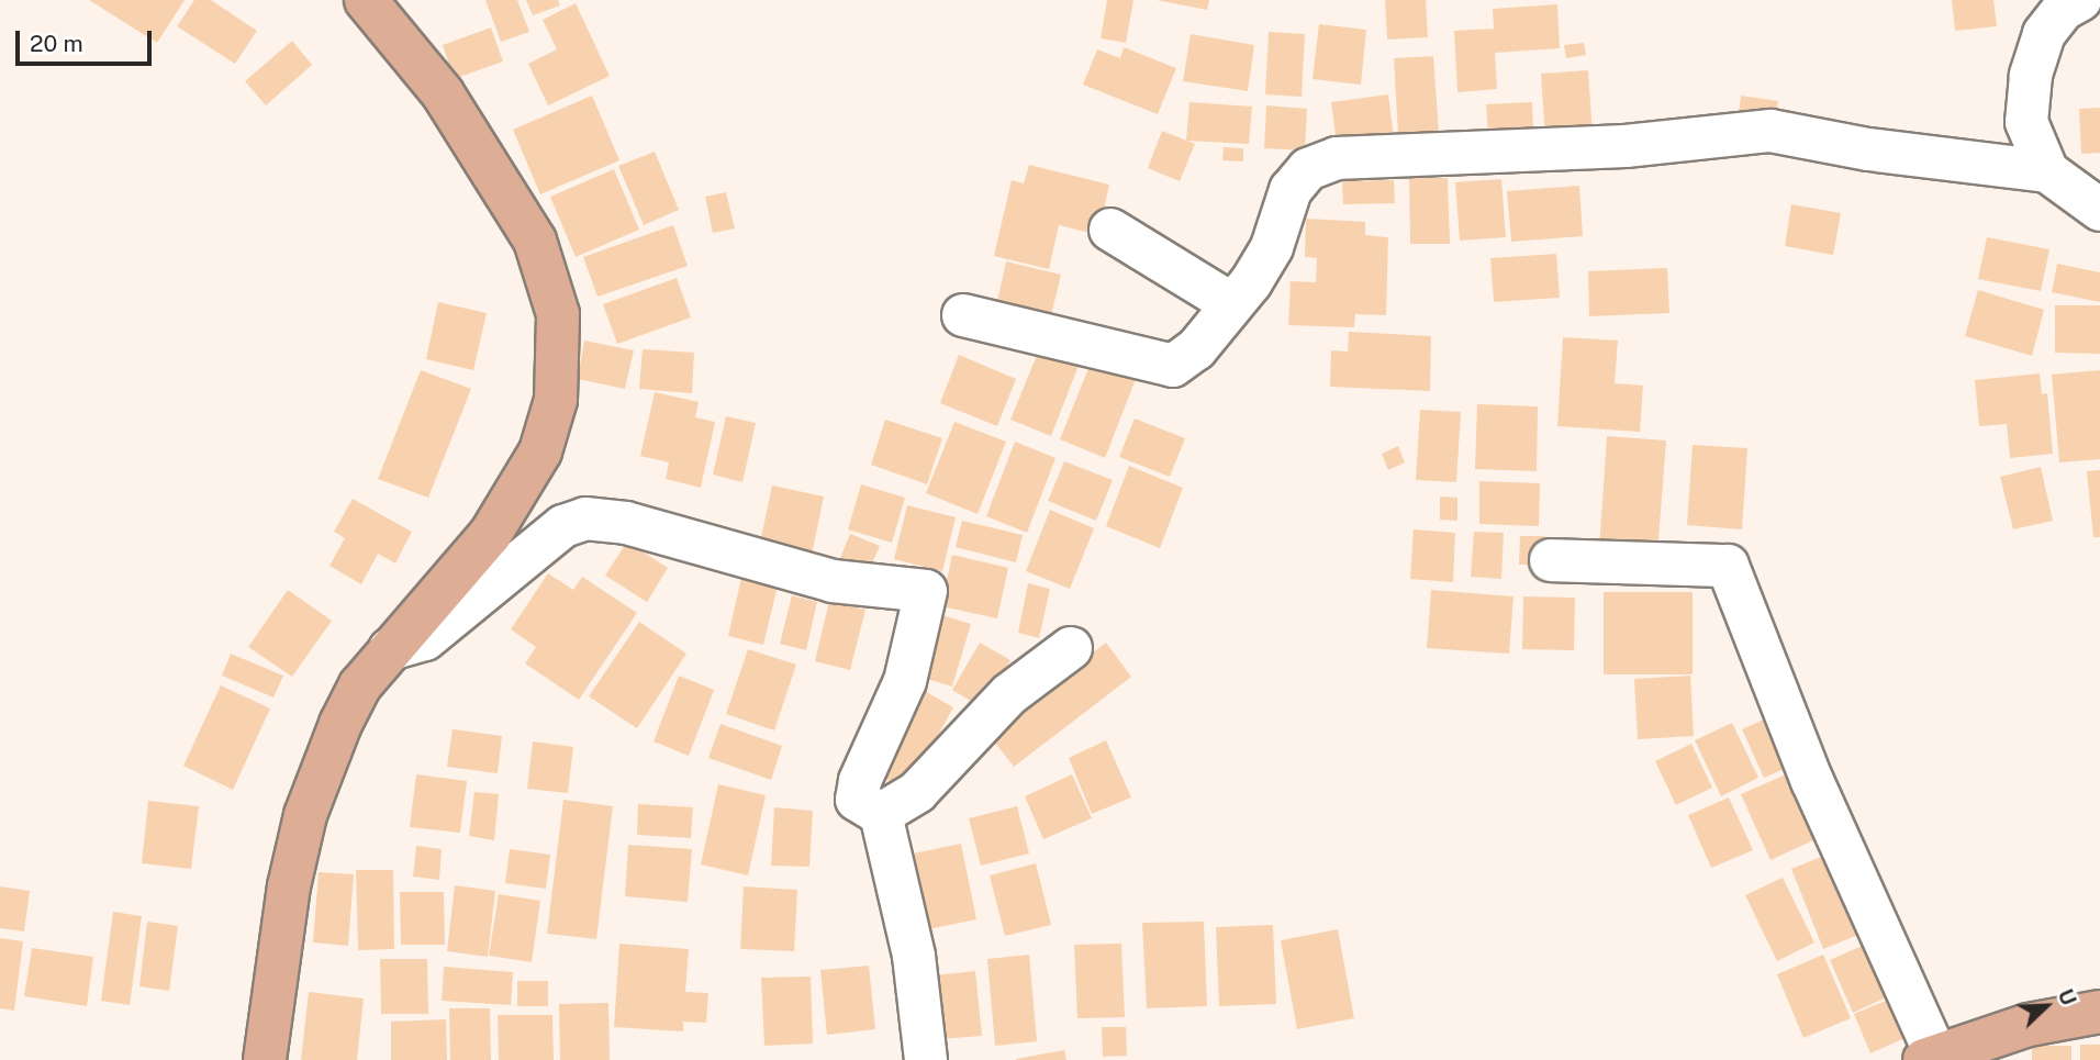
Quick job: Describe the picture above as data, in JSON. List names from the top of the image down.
{
  "scale_bar": "20 m",
  "north": "top right"
}
